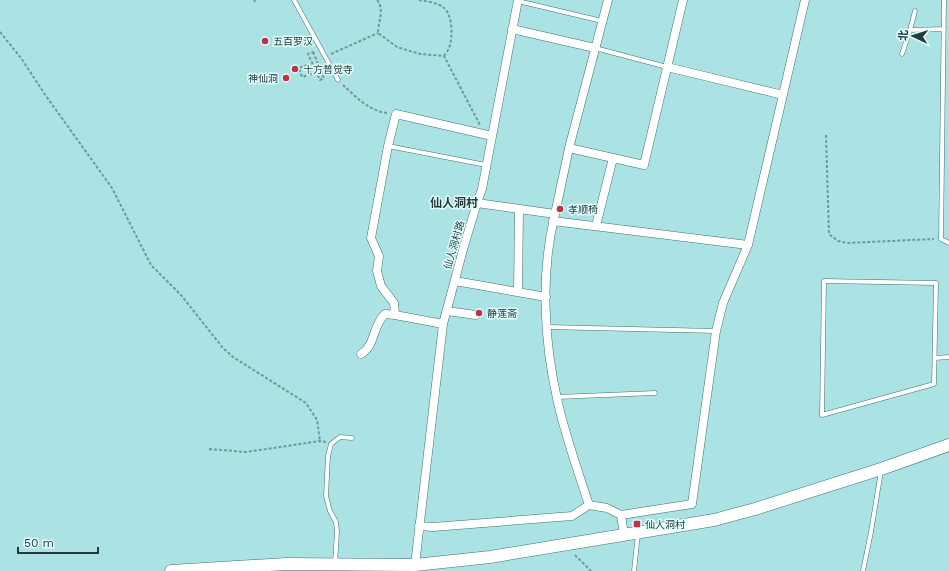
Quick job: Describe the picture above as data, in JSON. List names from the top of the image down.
{
  "streets": {
    "street": ["仙人洞村路"]
  },
  "districts": ["仙人洞村"],
  "places": {
    "other": [
      "五百罗汉",
      "十方普觉寺",
      "神仙洞",
      "孝顺椅",
      "静莲斋"
    ],
    "transit": ["仙人洞村"]
  },
  "scale_bar": "50 m",
  "north": "left"
}
